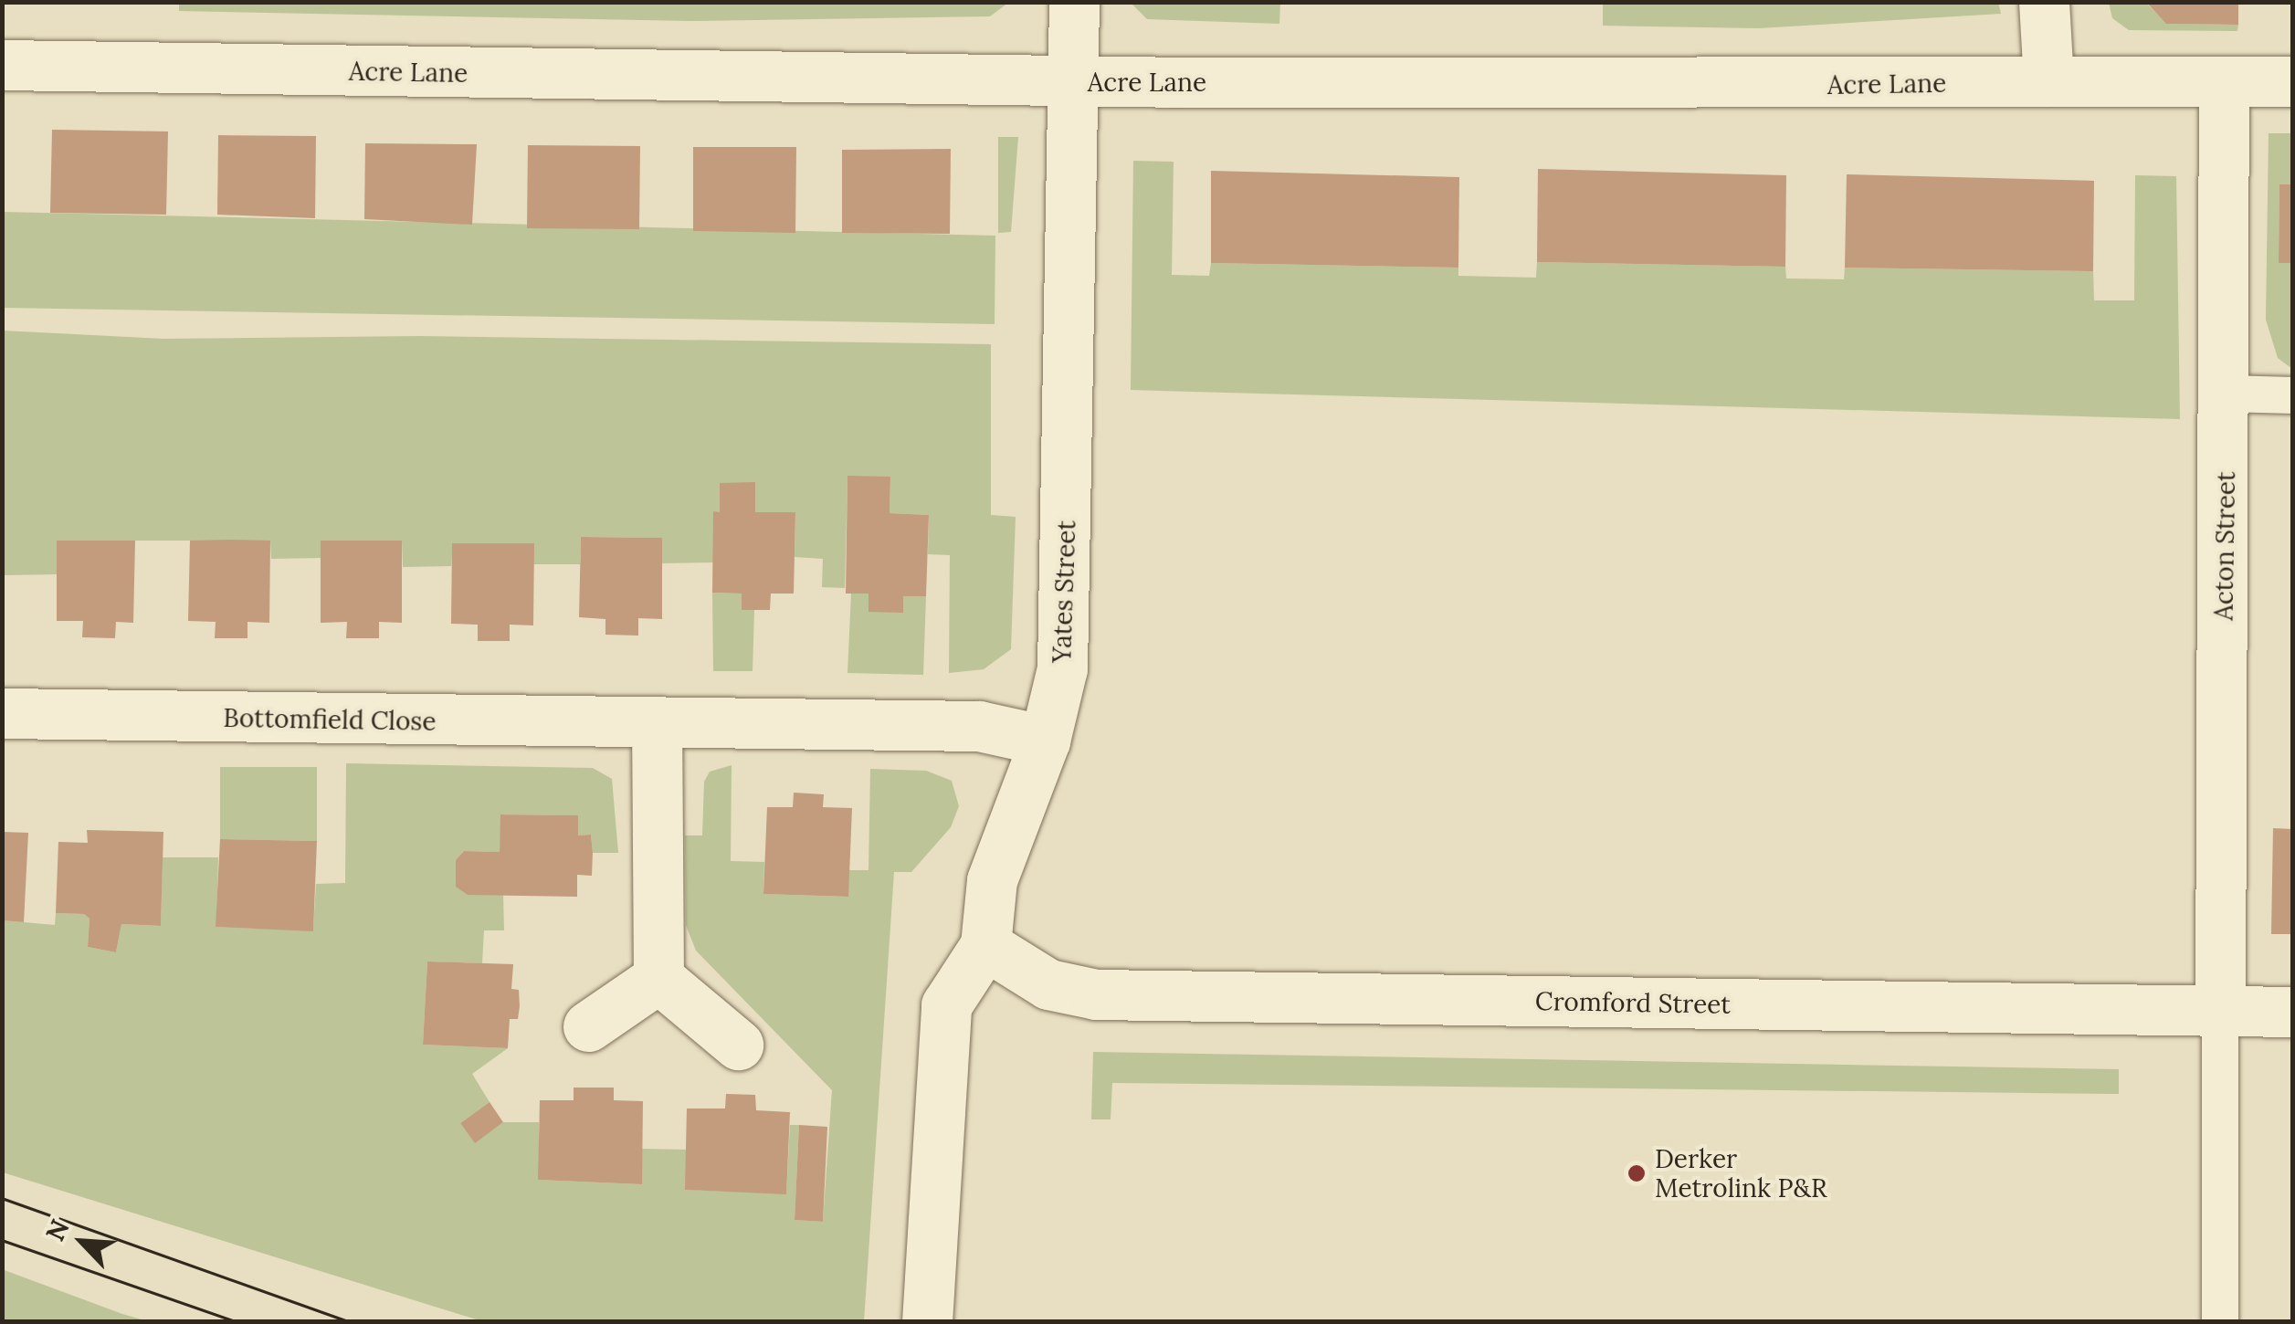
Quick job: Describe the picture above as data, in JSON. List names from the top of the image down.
{
  "streets": {
    "street": [
      "Acre Lane",
      "Acton Street",
      "Yates Street",
      "Bottomfield Close",
      "Cromford Street"
    ]
  },
  "crossings": [
    ["Acre Lane", "Acton Street"],
    ["Acre Lane", "Yates Street"],
    ["Acton Street", "Cromford Street"],
    ["Yates Street", "Bottomfield Close"],
    ["Yates Street", "Cromford Street"]
  ],
  "places": ["Derker Metrolink P&R"],
  "north": "top left"
}
